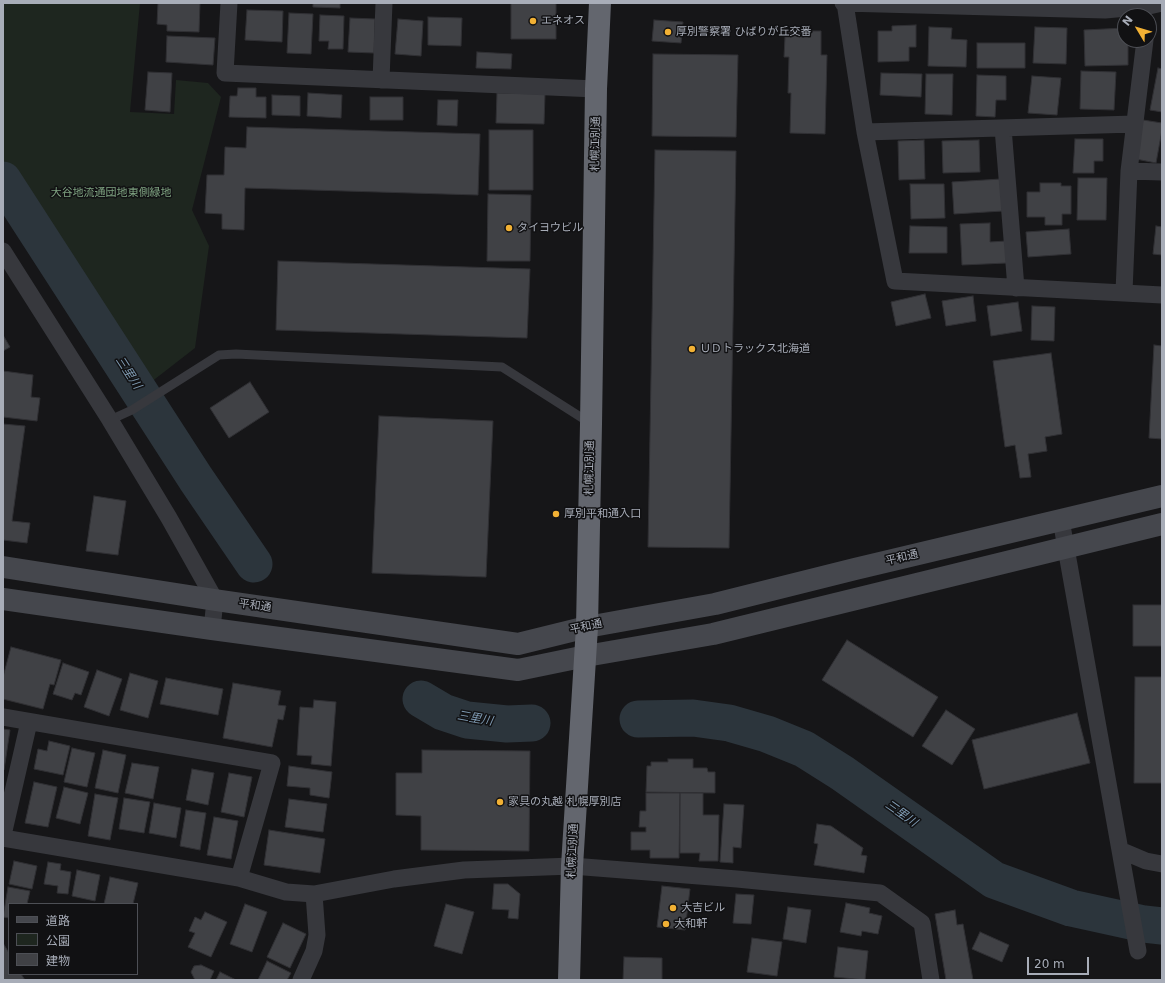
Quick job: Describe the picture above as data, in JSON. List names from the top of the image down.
{
  "streets": {
    "highway": ["札幌江別通"],
    "street": ["平和通"]
  },
  "crossings": [
    ["札幌江別通", "平和通"]
  ],
  "water": ["三里川"],
  "parks": ["大谷地流通団地東側緑地"],
  "places": [
    "エネオス",
    "厚別警察署 ひばりが丘交番",
    "タイヨウビル",
    "ＵＤトラックス北海道",
    "厚別平和通入口",
    "家具の丸越 札幌厚別店",
    "大吉ビル",
    "大和軒"
  ],
  "legend": ["道路", "公園", "建物"],
  "scale_bar": "20 m",
  "north": "top left"
}
